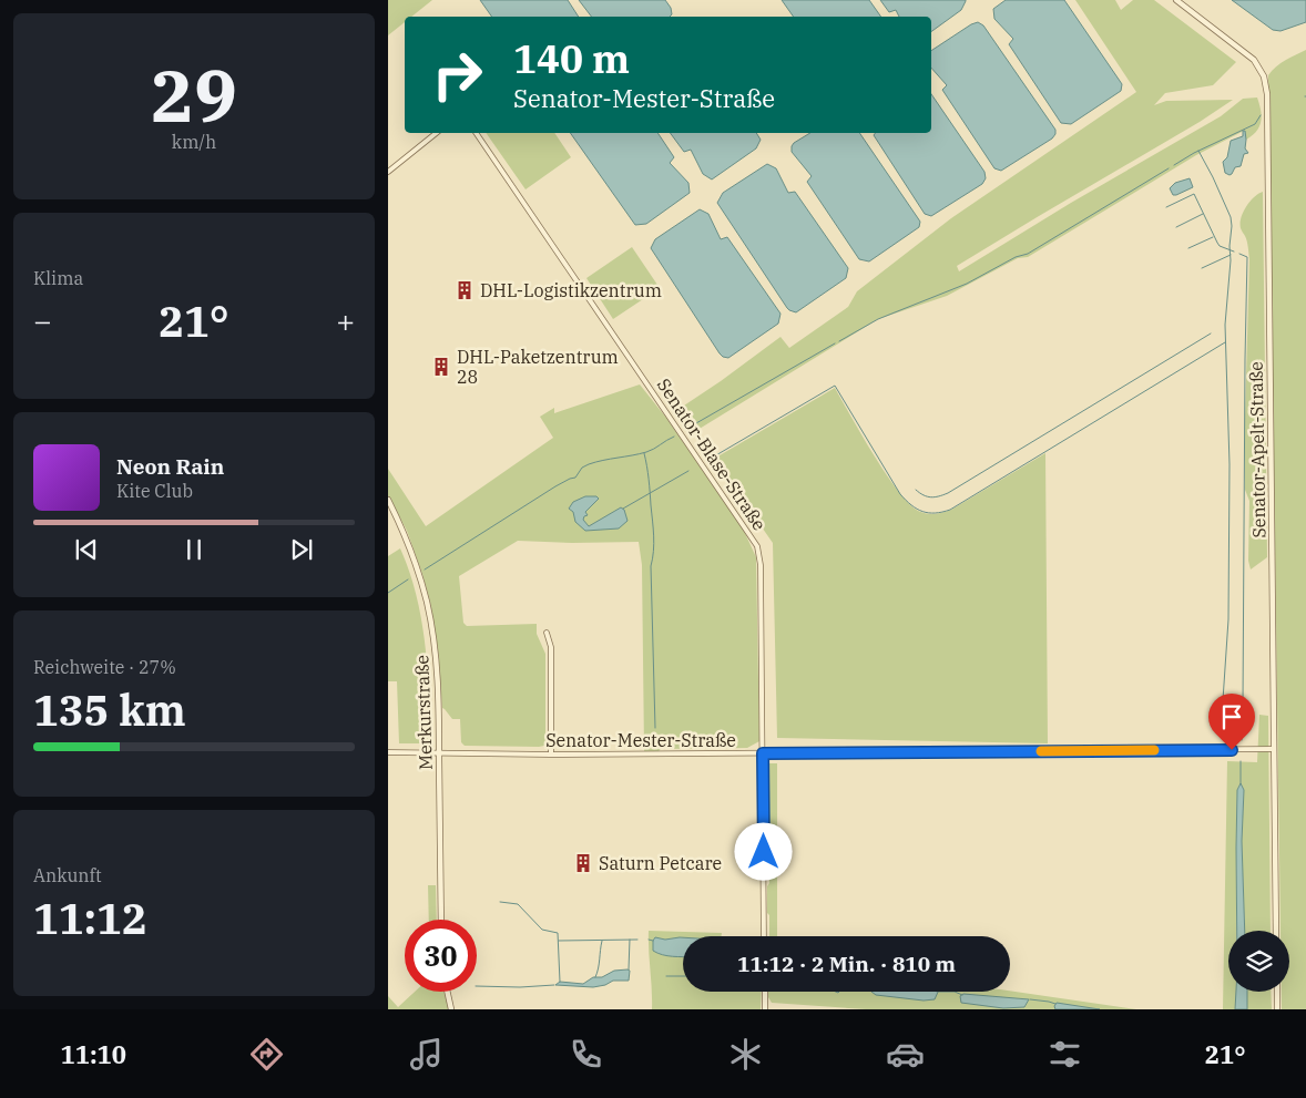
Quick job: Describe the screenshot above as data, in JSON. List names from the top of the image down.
{
  "streets": {
    "street": [
      "Senator-Apelt-Straße",
      "Senator-Blase-Straße",
      "Merkurstraße",
      "Senator-Mester-Straße"
    ]
  },
  "crossings": [
    ["Senator-Apelt-Straße", "Senator-Mester-Straße"],
    ["Senator-Blase-Straße", "Senator-Mester-Straße"],
    ["Merkurstraße", "Senator-Mester-Straße"]
  ],
  "places": {
    "building": ["DHL-Logistikzentrum", "DHL-Paketzentrum 28", "Saturn Petcare"]
  },
  "page": {
    "tile": [
      ["29", "km/h"],
      "Klima",
      ["Reichweite · 27%", "135 km"],
      ["Ankunft", "11:12"]
    ],
    "turn": ["140 m", "Senator-Mester-Straße"],
    "heat": ["−", "21°", "+"],
    "song": ["Neon Rain", "Kite Club"],
    "limit": "30",
    "trip": "11:12 · 2 Min. · 810 m",
    "tabs": ["11:10", "21°"]
  }
}
